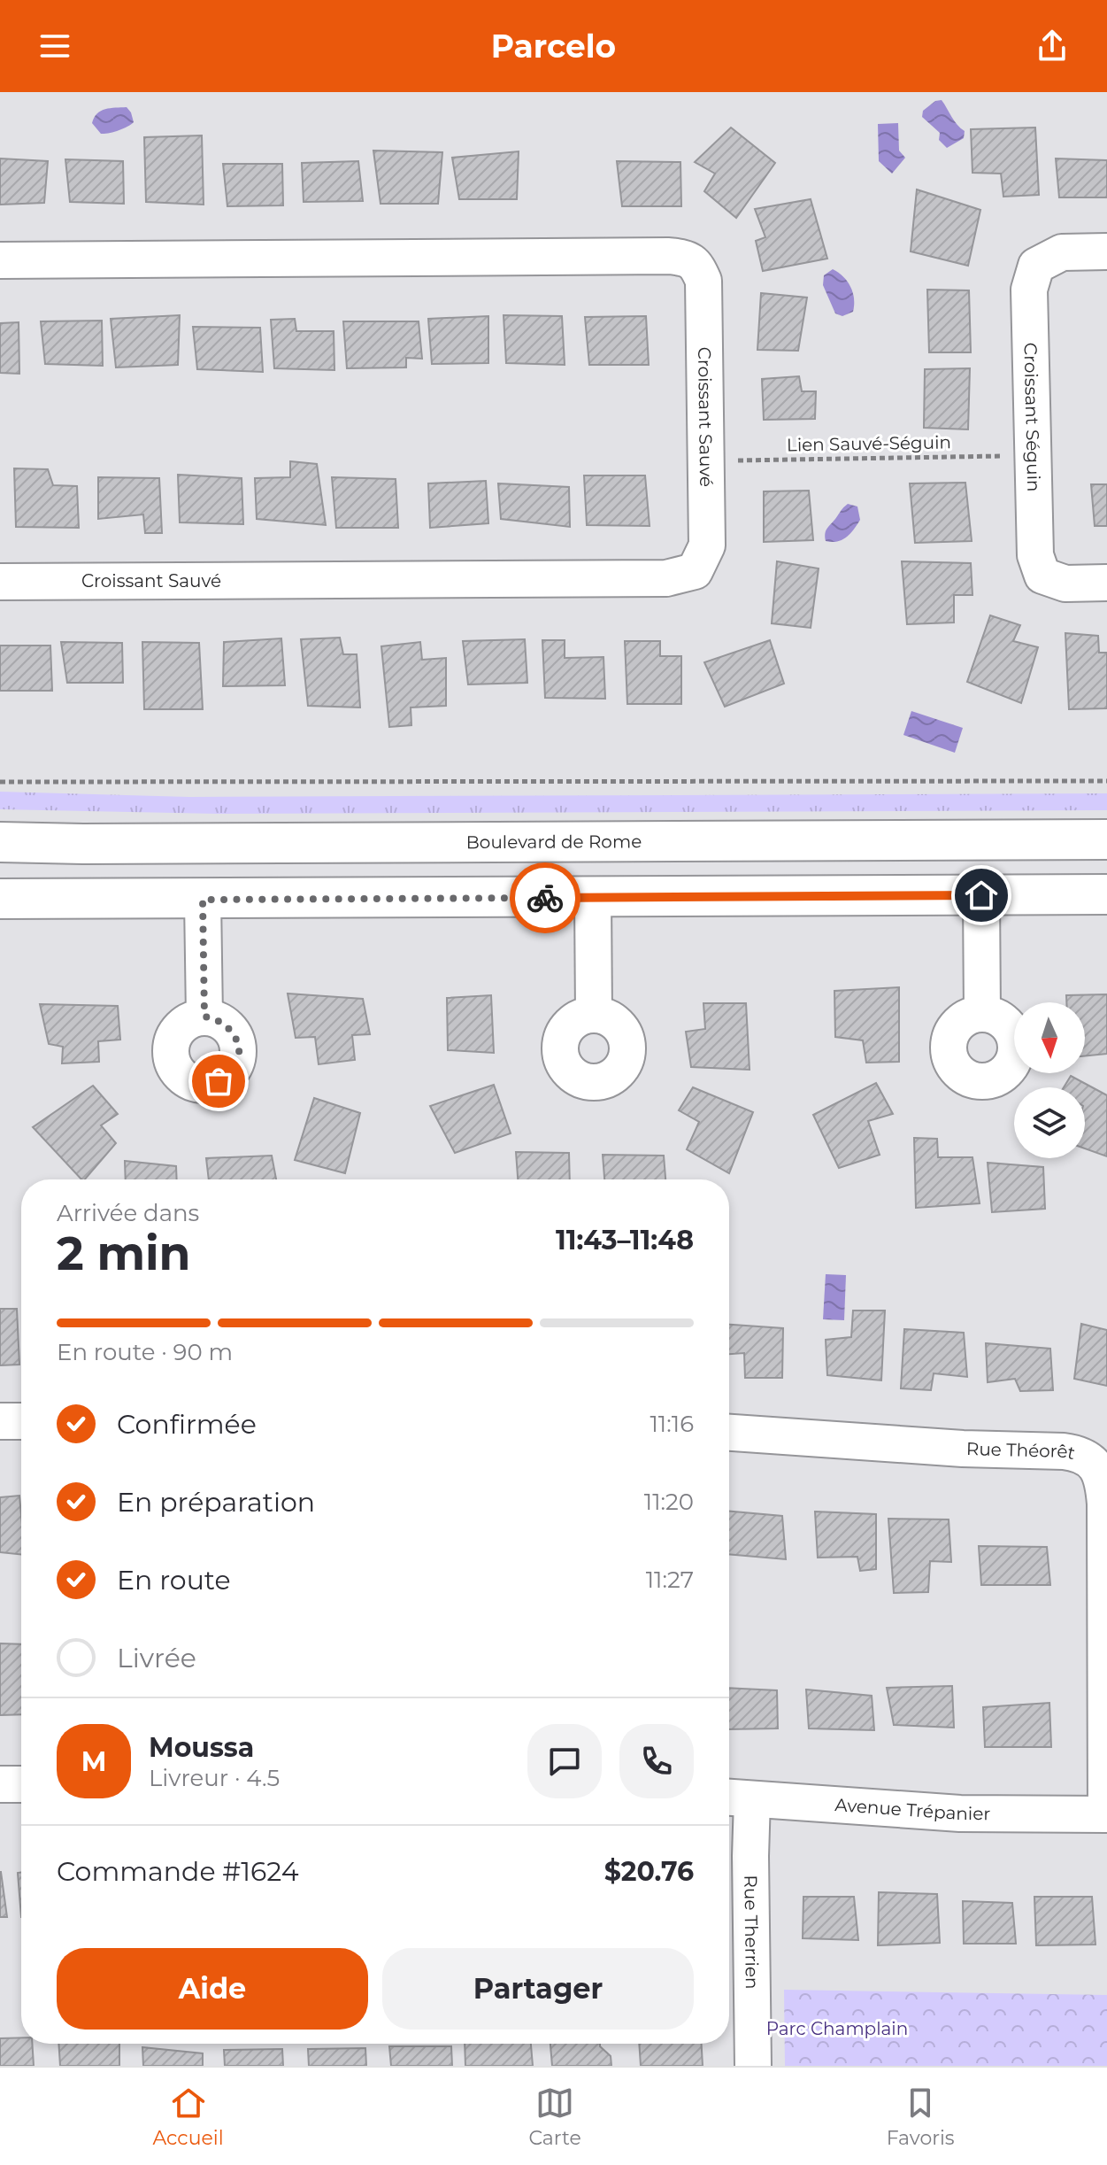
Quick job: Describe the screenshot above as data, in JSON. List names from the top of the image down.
{
  "streets": {
    "main road": ["Boulevard de Rome"],
    "street": [
      "Croissant Sauvé",
      "Croissant Séguin",
      "Rue Théorêt",
      "Avenue Trépanier",
      "Rue Therrien"
    ],
    "path": ["Lien Sauvé-Séguin"]
  },
  "crossings": [
    ["Rue Théorêt", "Avenue Trépanier"],
    ["Avenue Trépanier", "Rue Therrien"]
  ],
  "parks": ["Parc Champlain"],
  "north": "bottom",
  "page": {
    "header": "Parcelo",
    "heading": ["2 min", "Arrivée dans", "11:43–11:48"],
    "panel": [
      "Moussa",
      "Livreur · 4.5",
      "Commande #1624",
      "$20.76"
    ],
    "bar": "En route · 90 m",
    "list": [
      ["Confirmée", "11:16"],
      ["En préparation", "11:20"],
      ["En route", "11:27"],
      "Livrée"
    ],
    "round": "M",
    "buttons": ["Aide", "Partager"],
    "tabs": ["Accueil", "Carte", "Favoris"]
  }
}
